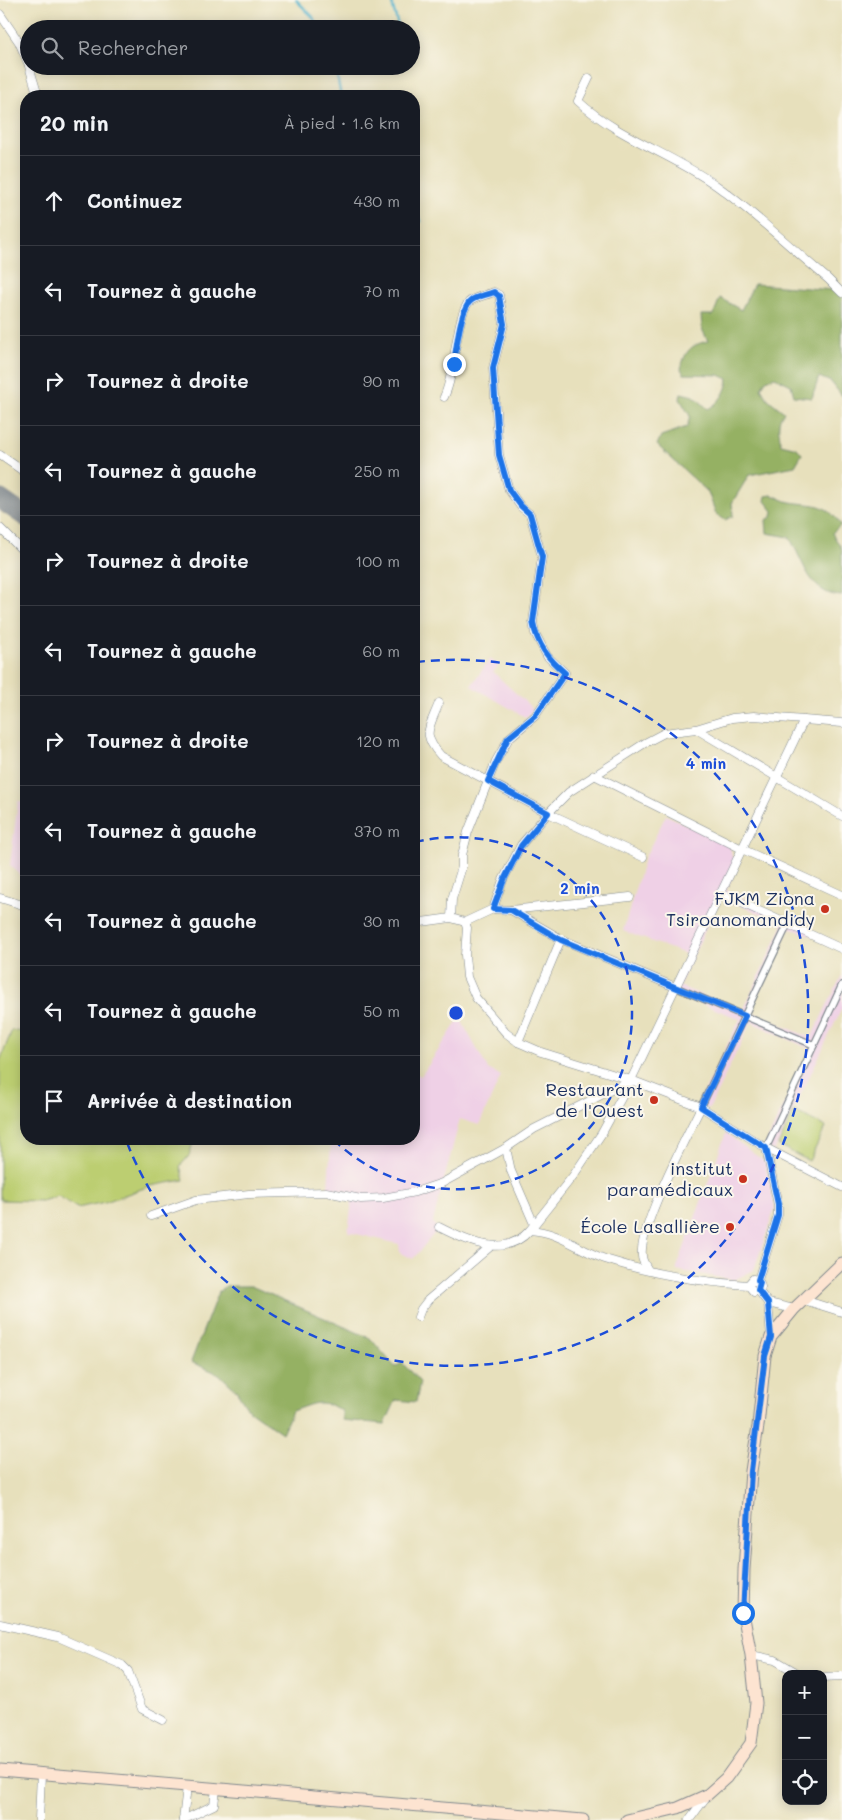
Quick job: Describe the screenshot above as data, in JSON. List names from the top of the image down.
{
  "places": [
    "FJKM Ziona Tsiroanomandidy",
    "Restaurant de l'Ouest",
    "institut paramédicaux",
    "École Lasallière"
  ],
  "page": {
    "search": "Rechercher",
    "heading": ["20 min", "À pied · 1.6 km"],
    "list": [
      ["Continuez", "430 m"],
      ["Tournez à gauche", "70 m"],
      ["Tournez à droite", "90 m"],
      ["Tournez à gauche", "250 m"],
      ["Tournez à droite", "100 m"],
      ["Tournez à gauche", "60 m"],
      ["Tournez à droite", "120 m"],
      ["Tournez à gauche", "370 m"],
      ["Tournez à gauche", "30 m"],
      ["Tournez à gauche", "50 m"],
      "Arrivée à destination"
    ],
    "map_buttons": ["+", "−"]
  },
  "rings": ["4 min", "2 min"]
}
